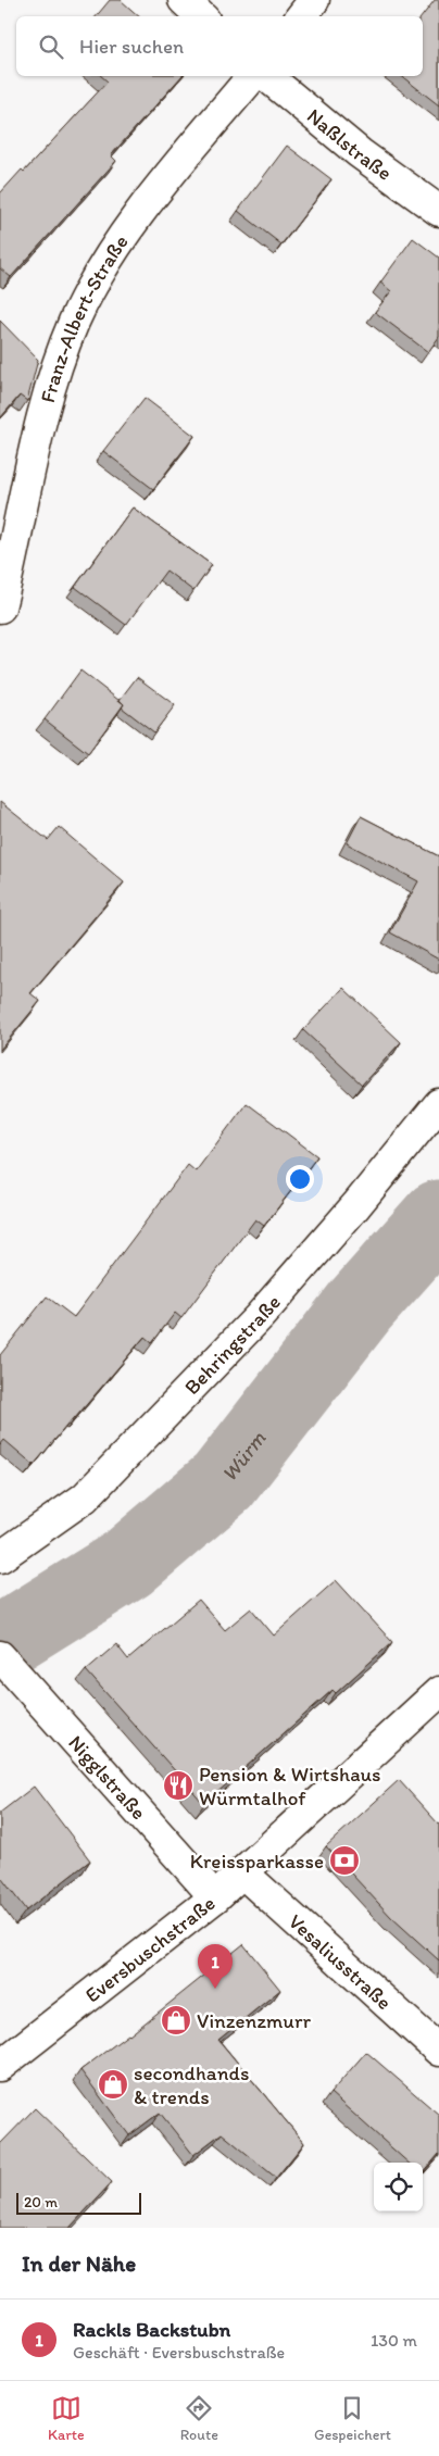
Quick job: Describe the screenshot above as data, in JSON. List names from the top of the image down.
{
  "streets": {
    "street": [
      "Naßlstraße",
      "Franz-Albert-Straße",
      "Behringstraße",
      "Nigglstraße",
      "Eversbuschstraße",
      "Vesaliusstraße"
    ]
  },
  "crossings": [
    ["Nigglstraße", "Eversbuschstraße"],
    ["Eversbuschstraße", "Vesaliusstraße"]
  ],
  "water": ["Würm"],
  "places": {
    "restaurant": ["Pension & Wirtshaus Würmtalhof"],
    "bank": ["Kreissparkasse"],
    "shop": ["Vinzenzmurr", "secondhands & trends"]
  },
  "scale_bar": "20 m",
  "page": {
    "search": "Hier suchen",
    "pins": "1",
    "scale": "20 m",
    "heading": "In der Nähe",
    "list": [
      {
        "mark": "1",
        "name": "Rackls Backstubn",
        "note": "Geschäft · Eversbuschstraße",
        "value": "130 m"
      }
    ],
    "nav": ["Karte", "Route", "Gespeichert"]
  }
}
